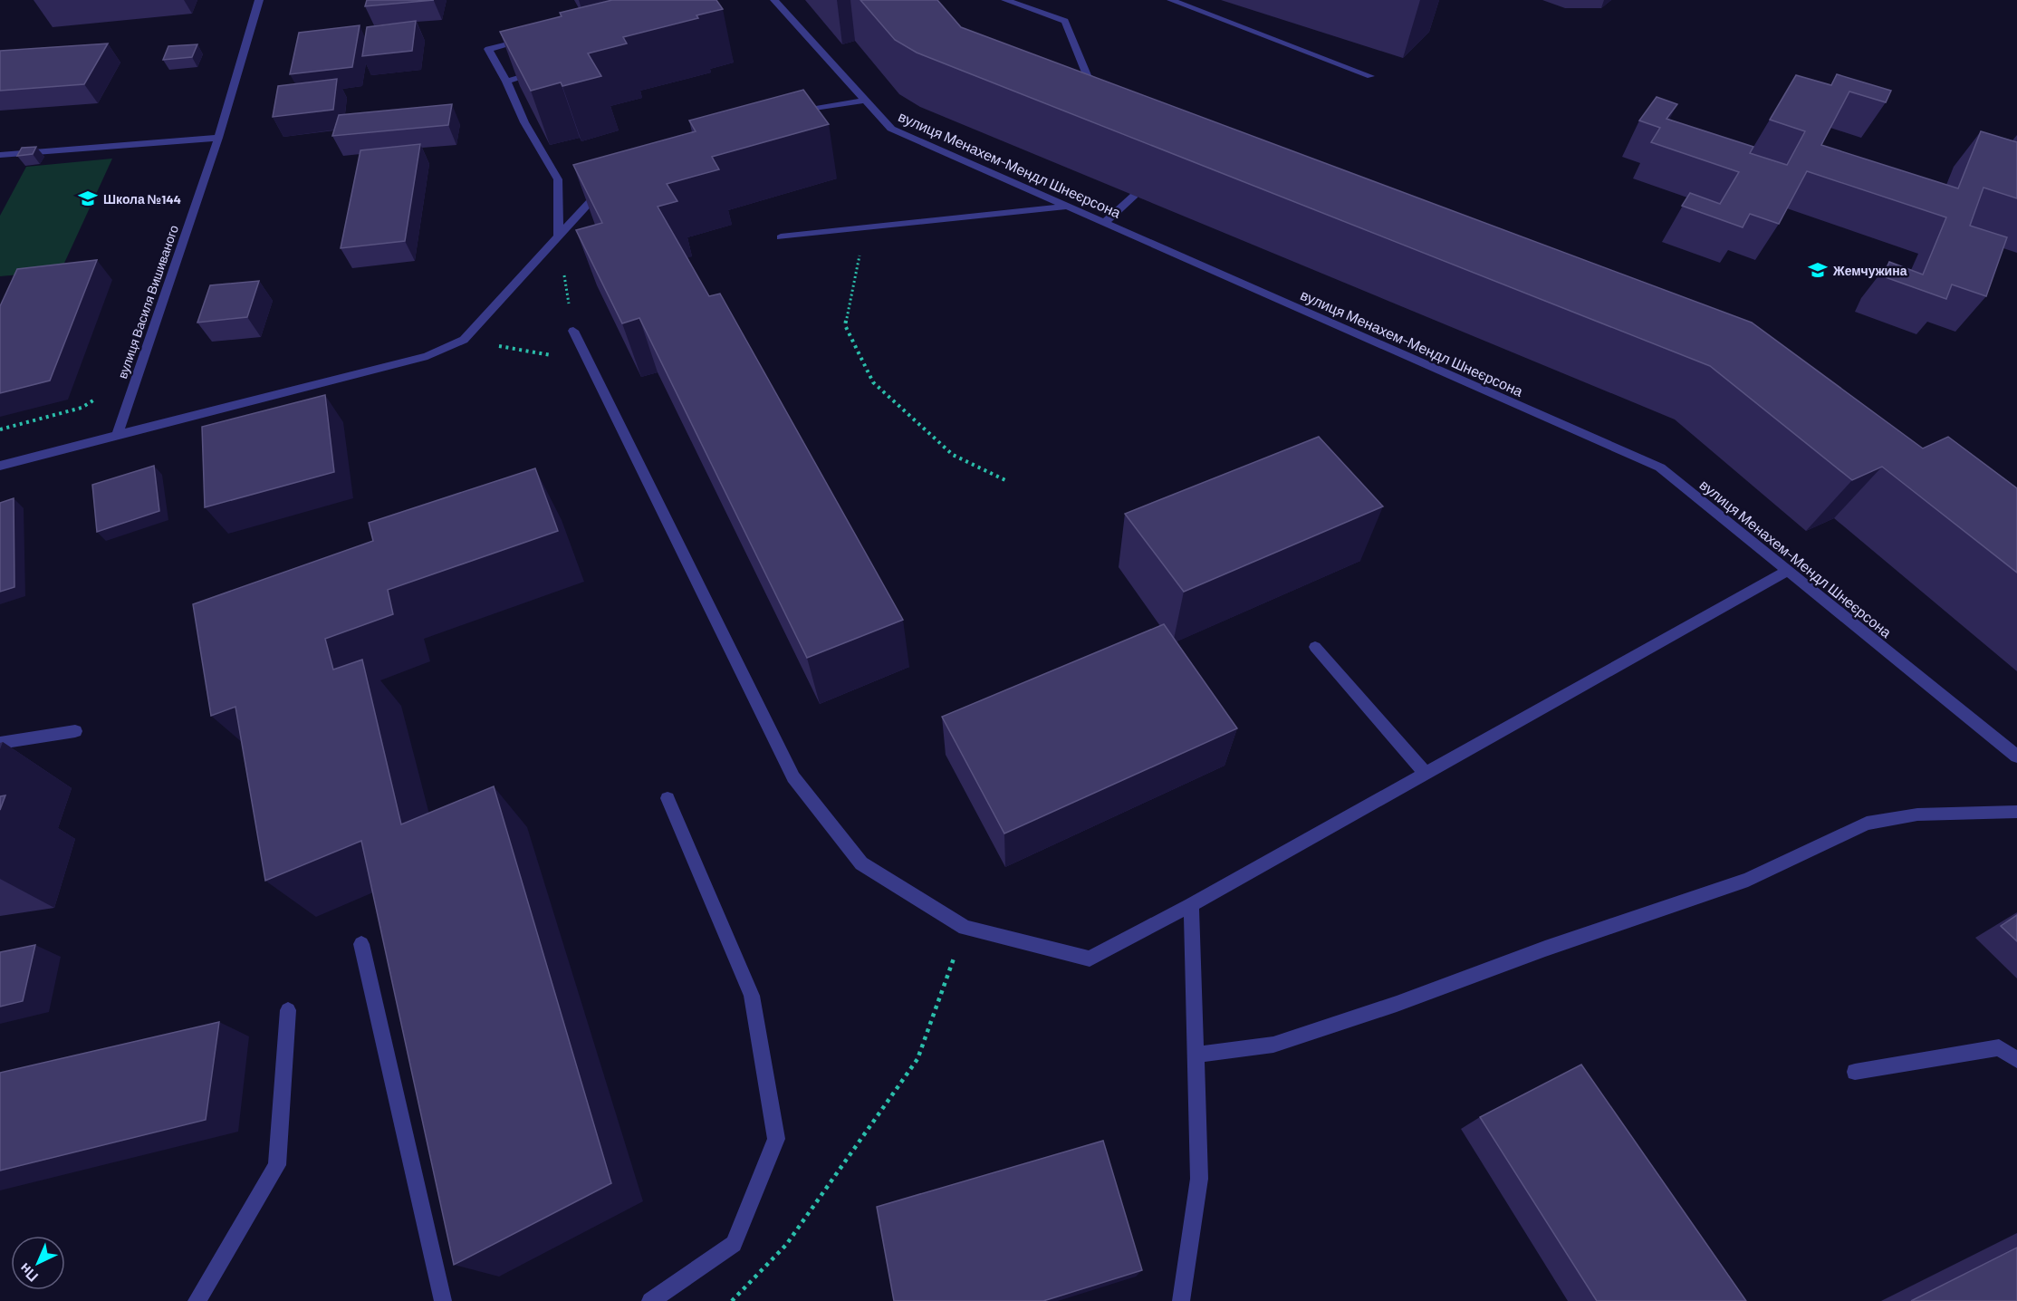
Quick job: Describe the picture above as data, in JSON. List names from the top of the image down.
{
  "streets": {
    "street": ["вулиця Менахем-Мендл Шнеєрсона", "вулиця Василя Вишиваного"]
  },
  "places": {
    "school or university": ["Школа №144", "Жемчужина"]
  },
  "north": "bottom left"
}
